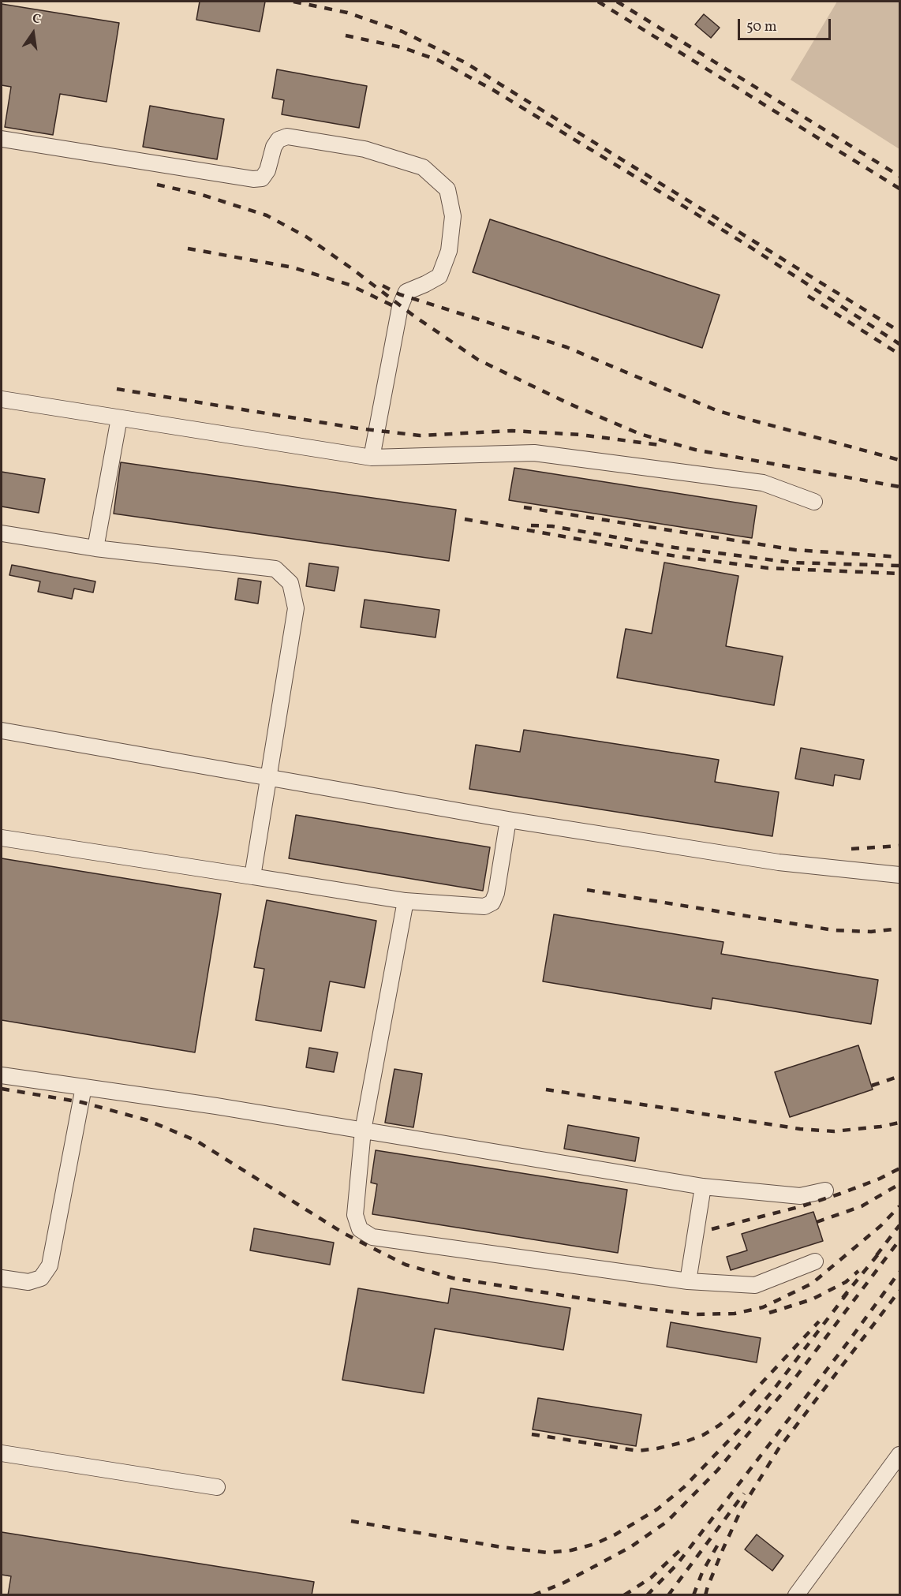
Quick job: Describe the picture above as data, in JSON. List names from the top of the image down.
{
  "scale_bar": "50 m",
  "north": "top"
}
